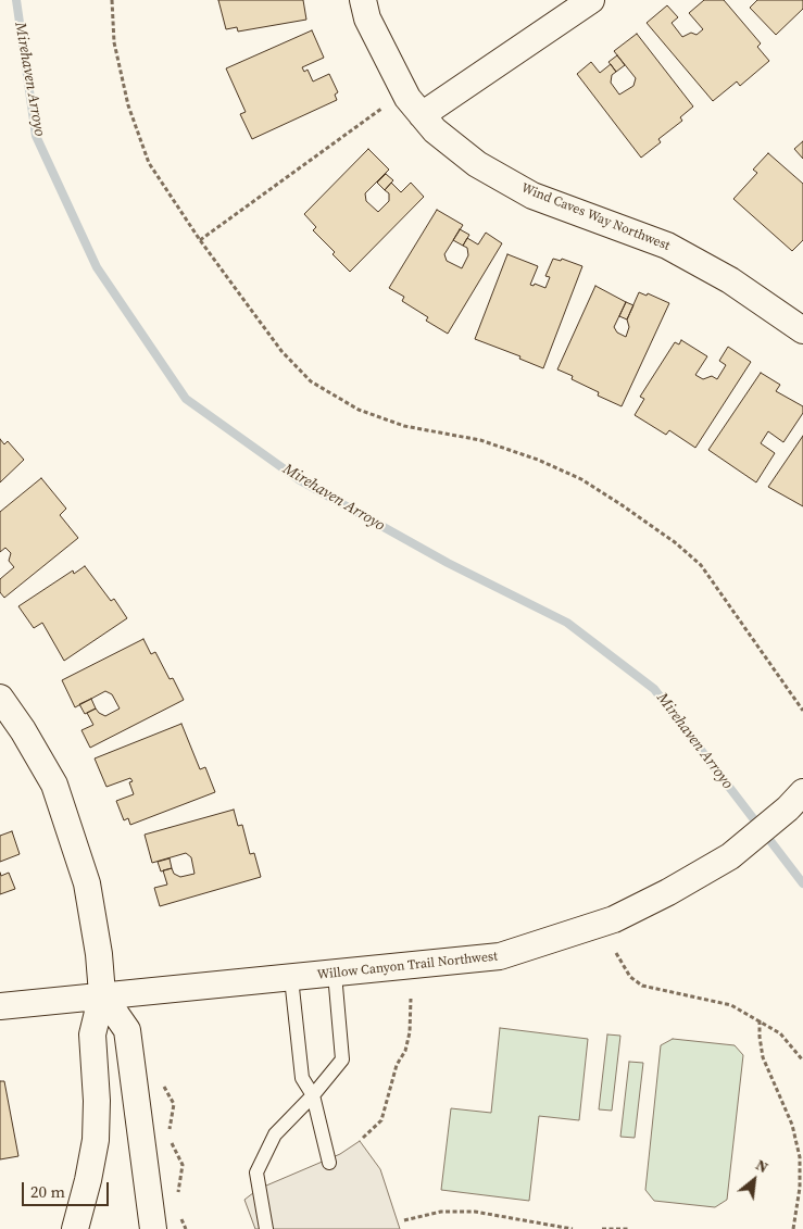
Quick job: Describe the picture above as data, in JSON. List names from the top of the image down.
{
  "streets": {
    "street": ["Wind Caves Way Northwest", "Willow Canyon Trail Northwest"]
  },
  "water": ["Mirehaven Arroyo"],
  "scale_bar": "20 m",
  "north": "top right"
}
